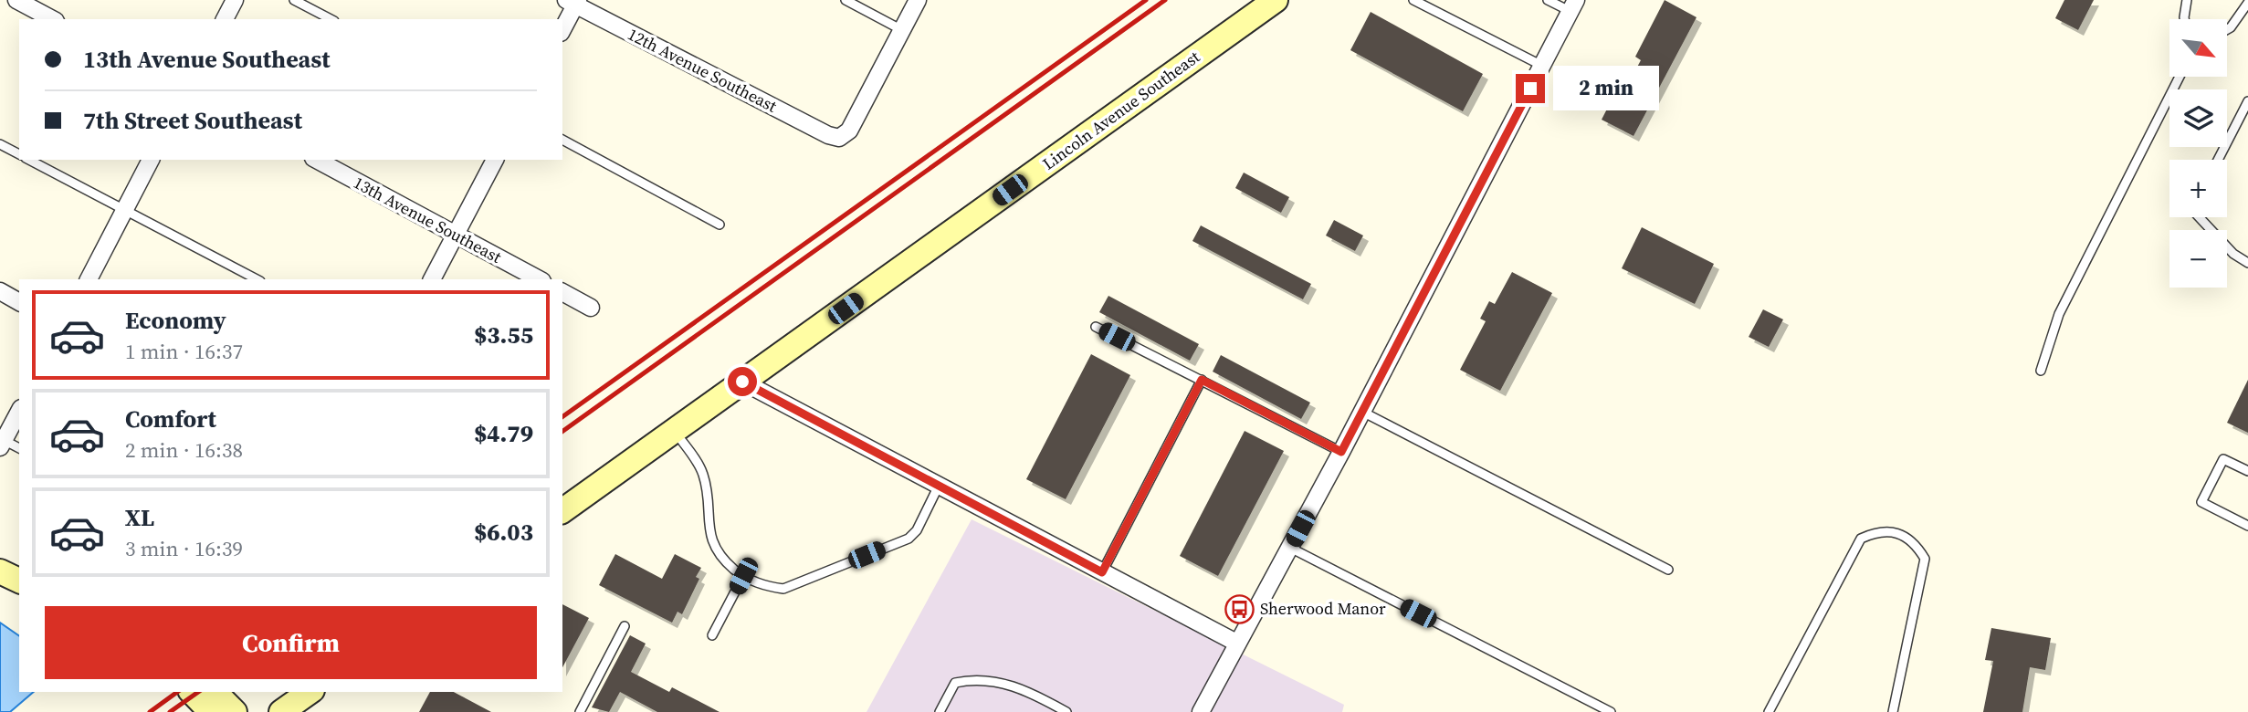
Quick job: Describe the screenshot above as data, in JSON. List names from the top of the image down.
{
  "streets": {
    "street": ["12th Avenue Southeast", "Lincoln Avenue Southeast", "13th Avenue Southeast"]
  },
  "places": {
    "bus stop": ["Sherwood Manor"]
  },
  "north": "bottom right",
  "page": {
    "map_buttons": ["+", "−"],
    "banner": ["13th Avenue Southeast", "7th Street Southeast"],
    "bubble": "2 min",
    "list": [
      {
        "name": "Economy",
        "note": "1 min · 16:37",
        "value": "$3.55"
      },
      {
        "name": "Comfort",
        "note": "2 min · 16:38",
        "value": "$4.79"
      },
      {
        "name": "XL",
        "note": "3 min · 16:39",
        "value": "$6.03"
      }
    ],
    "buttons": "Confirm"
  }
}
